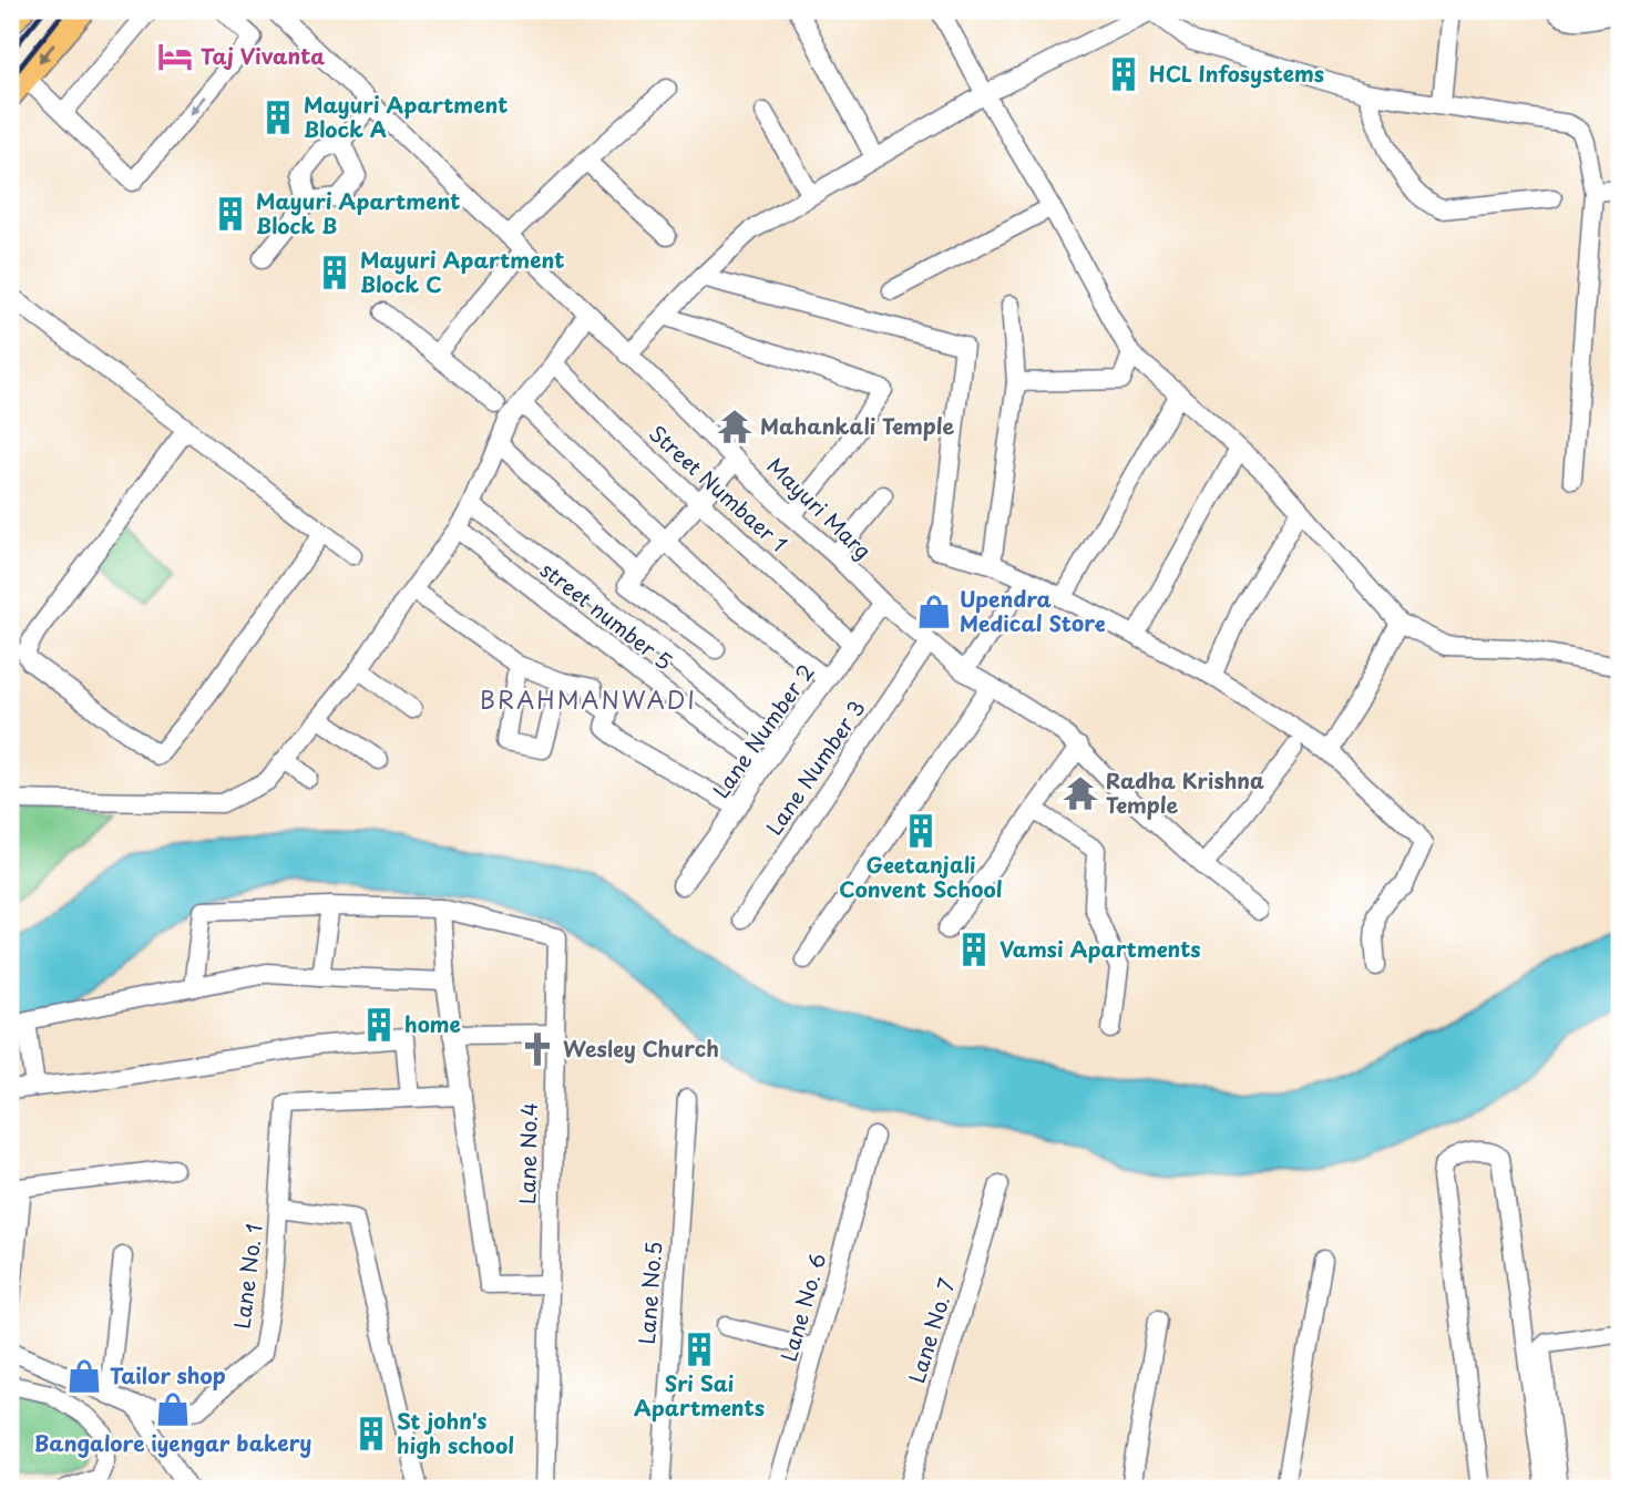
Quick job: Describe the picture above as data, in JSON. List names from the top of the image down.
{
  "streets": {
    "street": [
      "Street Numbaer 1",
      "Mayuri Marg",
      "street number 5",
      "Lane Number 2",
      "Lane Number 3",
      "Lane No.4",
      "Lane No. 1",
      "Lane No.5",
      "Lane No. 6",
      "Lane No. 7"
    ]
  },
  "crossings": [
    ["Street Numbaer 1", "Lane Number 2"],
    ["Mayuri Marg", "Lane Number 2"],
    ["Mayuri Marg", "Lane Number 3"],
    ["street number 5", "Lane Number 2"]
  ],
  "districts": ["BRAHMANWADI"],
  "places": {
    "hotel": ["Taj Vivanta"],
    "building": [
      "HCL Infosystems",
      "Mayuri Apartment Block A",
      "Mayuri Apartment Block B",
      "Mayuri Apartment Block C",
      "Geetanjali Convent School",
      "Vamsi Apartments",
      "home",
      "Sri Sai Apartments",
      "St john's high school"
    ],
    "temple": ["Mahankali Temple", "Radha Krishna Temple"],
    "shop": ["Upendra Medical Store", "Tailor shop", "Bangalore iyengar bakery"],
    "church": ["Wesley Church"]
  }
}
